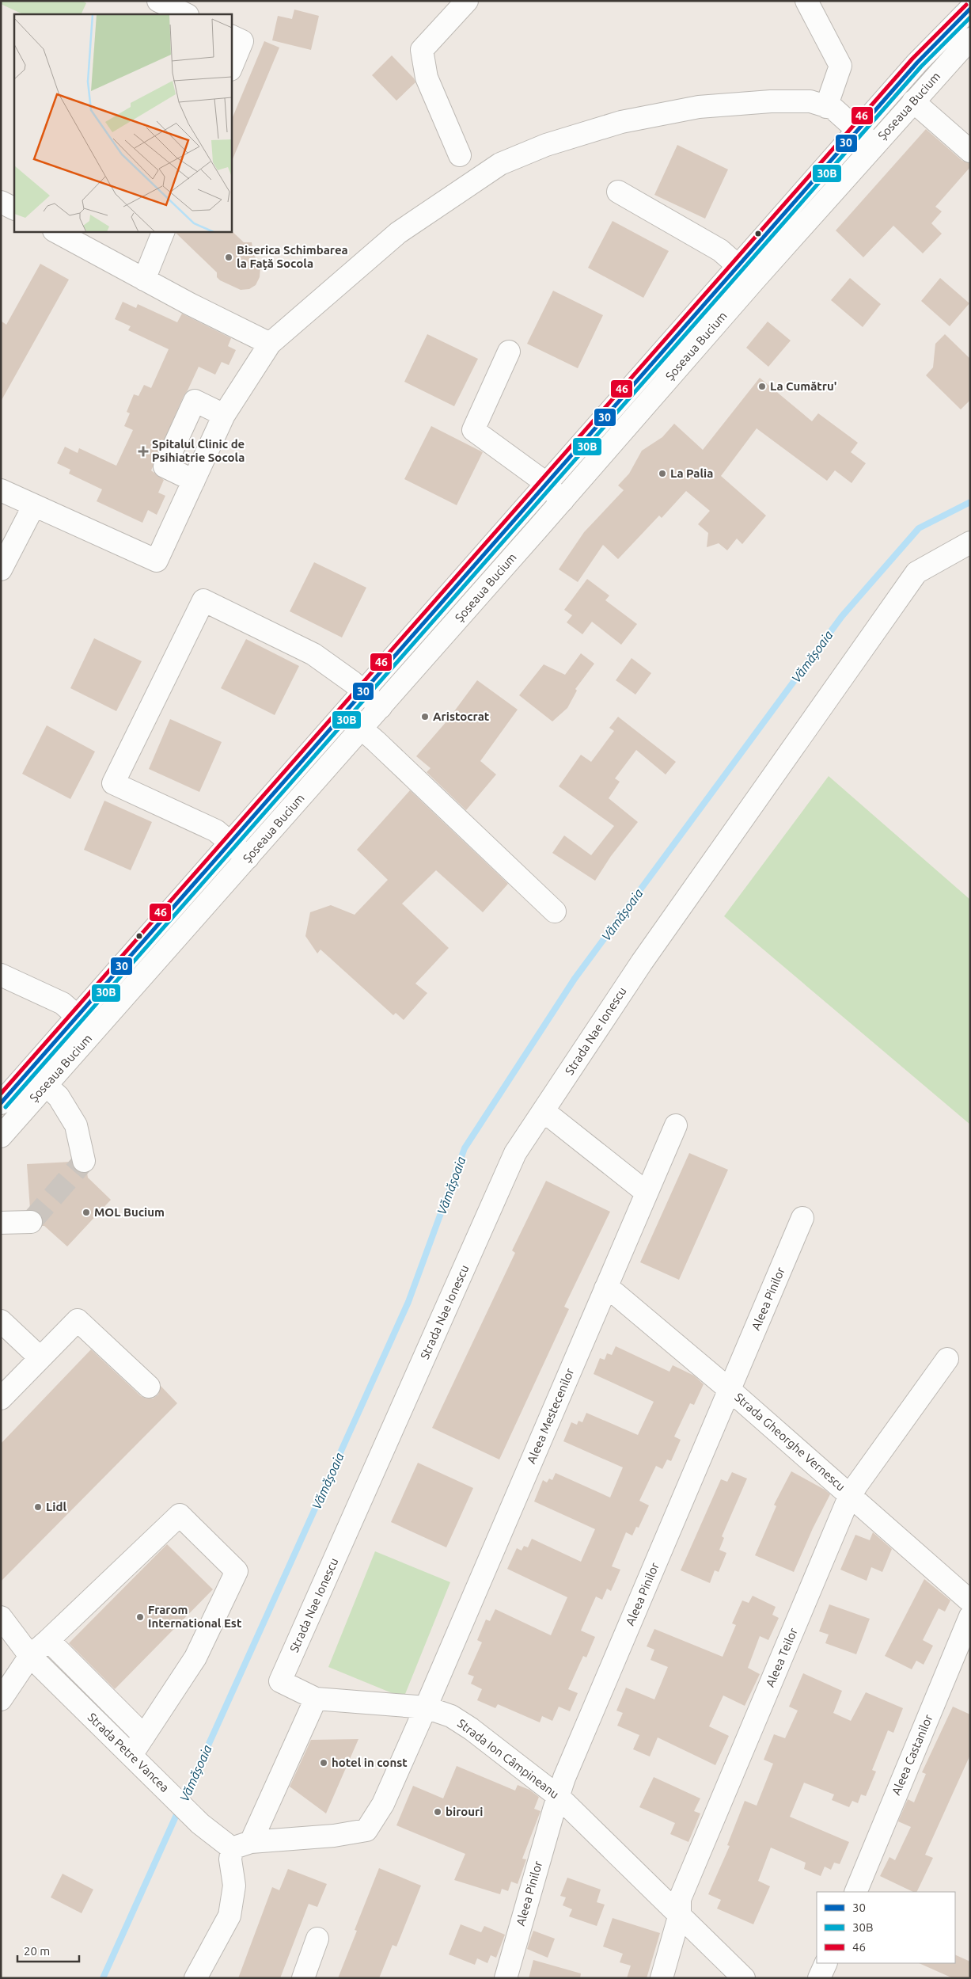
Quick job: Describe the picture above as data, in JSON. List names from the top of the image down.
{
  "streets": {
    "street": [
      "Șoseaua Bucium",
      "Strada Nae Ionescu",
      "Aleea Pinilor",
      "Aleea Mestecenilor",
      "Strada Gheorghe Vernescu",
      "Aleea Teilor",
      "Strada Petre Vancea",
      "Aleea Castanilor",
      "Strada Ion Câmpineanu"
    ]
  },
  "crossings": [
    ["Strada Nae Ionescu", "Strada Ion Câmpineanu"],
    ["Aleea Pinilor", "Strada Gheorghe Vernescu"],
    ["Aleea Pinilor", "Strada Ion Câmpineanu"],
    ["Aleea Mestecenilor", "Strada Gheorghe Vernescu"],
    ["Aleea Mestecenilor", "Strada Ion Câmpineanu"],
    ["Strada Gheorghe Vernescu", "Aleea Teilor"],
    ["Aleea Teilor", "Strada Ion Câmpineanu"]
  ],
  "water": ["Vămășoaia"],
  "places": {
    "other": [
      "Biserica Schimbarea la Față Socola",
      "La Cumătru'",
      "La Palia",
      "Aristocrat",
      "MOL Bucium",
      "Lidl",
      "Frarom International Est",
      "hotel in const",
      "birouri"
    ],
    "health": ["Spitalul Clinic de Psihiatrie Socola"]
  },
  "lines": ["transit line 46", "transit line 30", "transit line 30B"],
  "legend": ["30", "30B", "46"],
  "scale_bar": "20 m"
}
